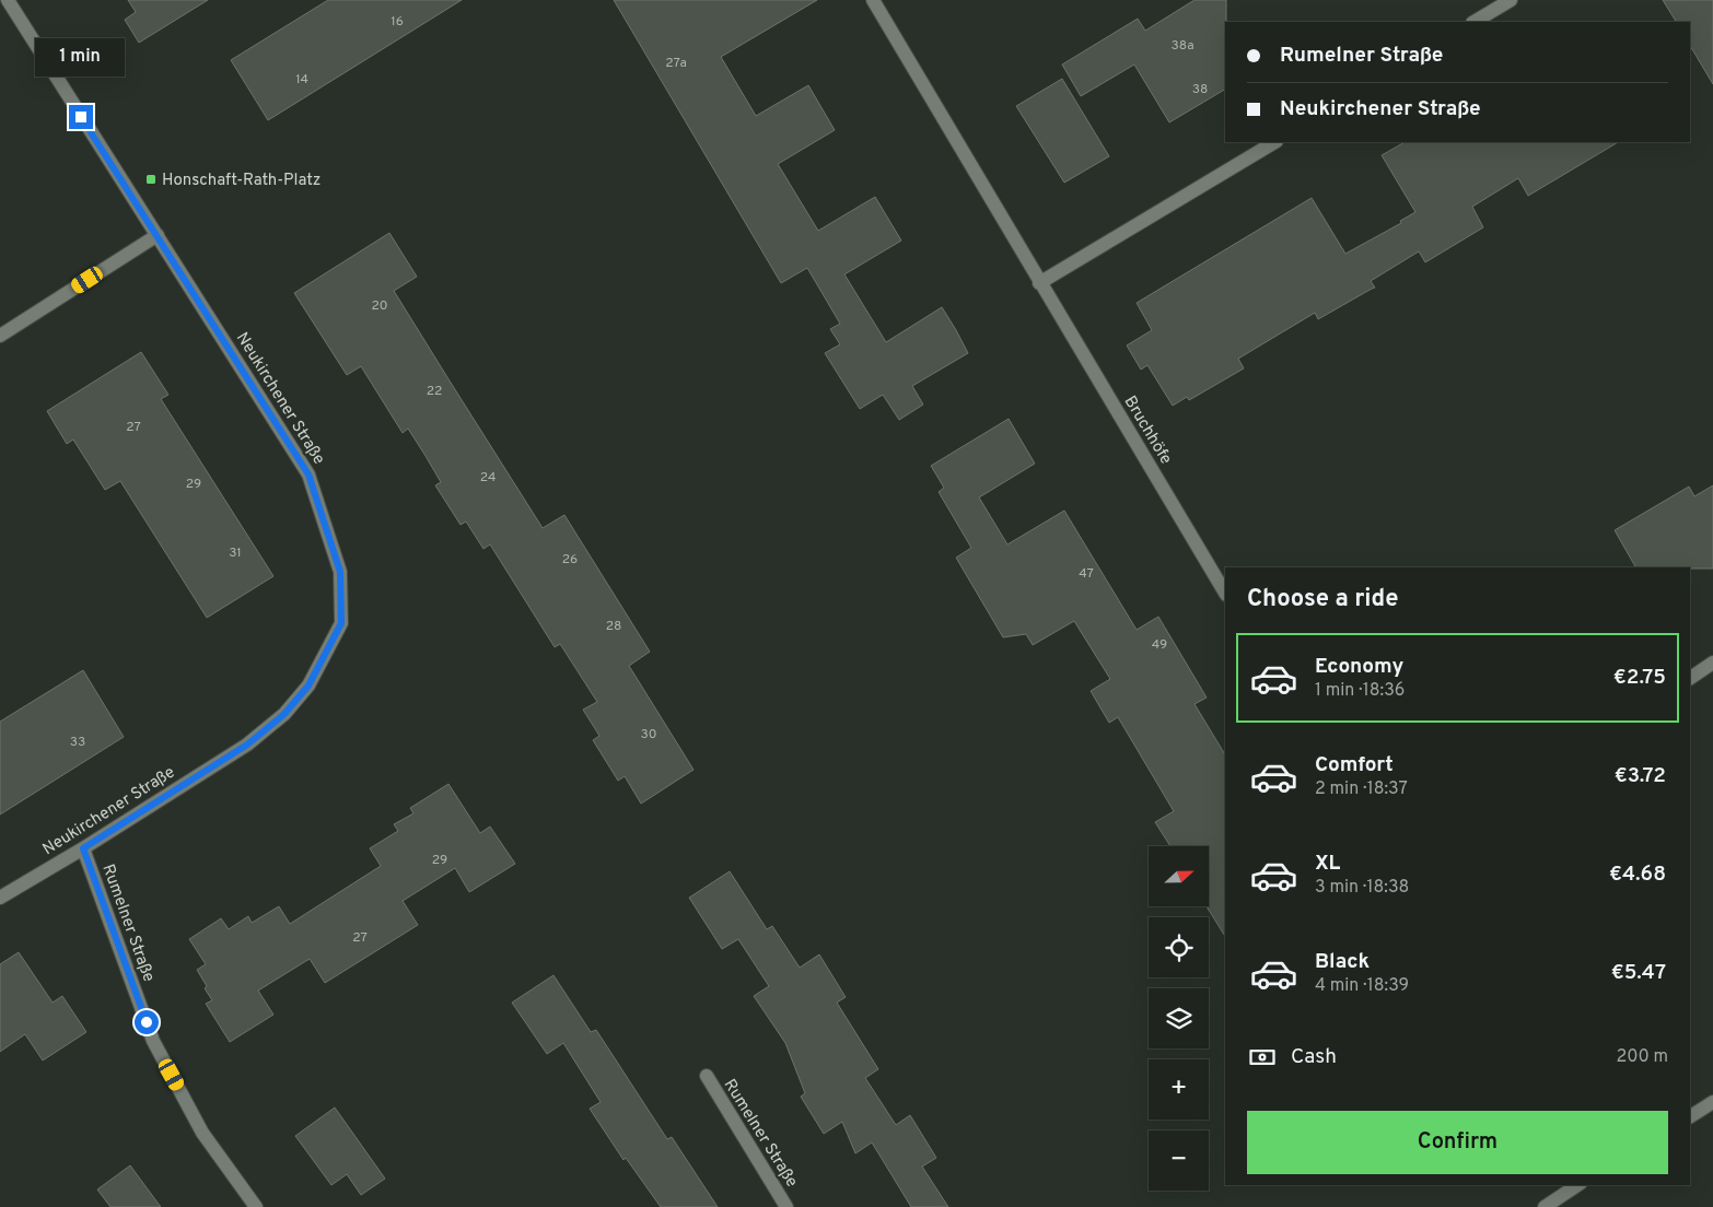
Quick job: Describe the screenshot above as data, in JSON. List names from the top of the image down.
{
  "streets": {
    "street": ["Neukirchener Straße", "Bruchhöfe", "Rumelner Straße"]
  },
  "crossings": [
    ["Neukirchener Straße", "Rumelner Straße"]
  ],
  "places": {
    "transit": ["Honschaft-Rath-Platz"]
  },
  "house_numbers": [
    "16",
    "38a",
    "27a",
    "14",
    "38",
    "20",
    "22",
    "27",
    "24",
    "29",
    "31",
    "26",
    "47",
    "28",
    "49",
    "30",
    "33",
    "29",
    "27"
  ],
  "north": "right",
  "page": {
    "banner": ["Rumelner Straße", "Neukirchener Straße"],
    "bubble": "1 min",
    "heading": "Choose a ride",
    "list": [
      {
        "name": "Economy",
        "note": "1 min · 18:36",
        "value": "€2.75"
      },
      {
        "name": "Comfort",
        "note": "2 min · 18:37",
        "value": "€3.72"
      },
      {
        "name": "XL",
        "note": "3 min · 18:38",
        "value": "€4.68"
      },
      {
        "name": "Black",
        "note": "4 min · 18:39",
        "value": "€5.47"
      }
    ],
    "map_buttons": ["+", "−"],
    "pay": ["Cash", "200 m"],
    "buttons": "Confirm"
  }
}
